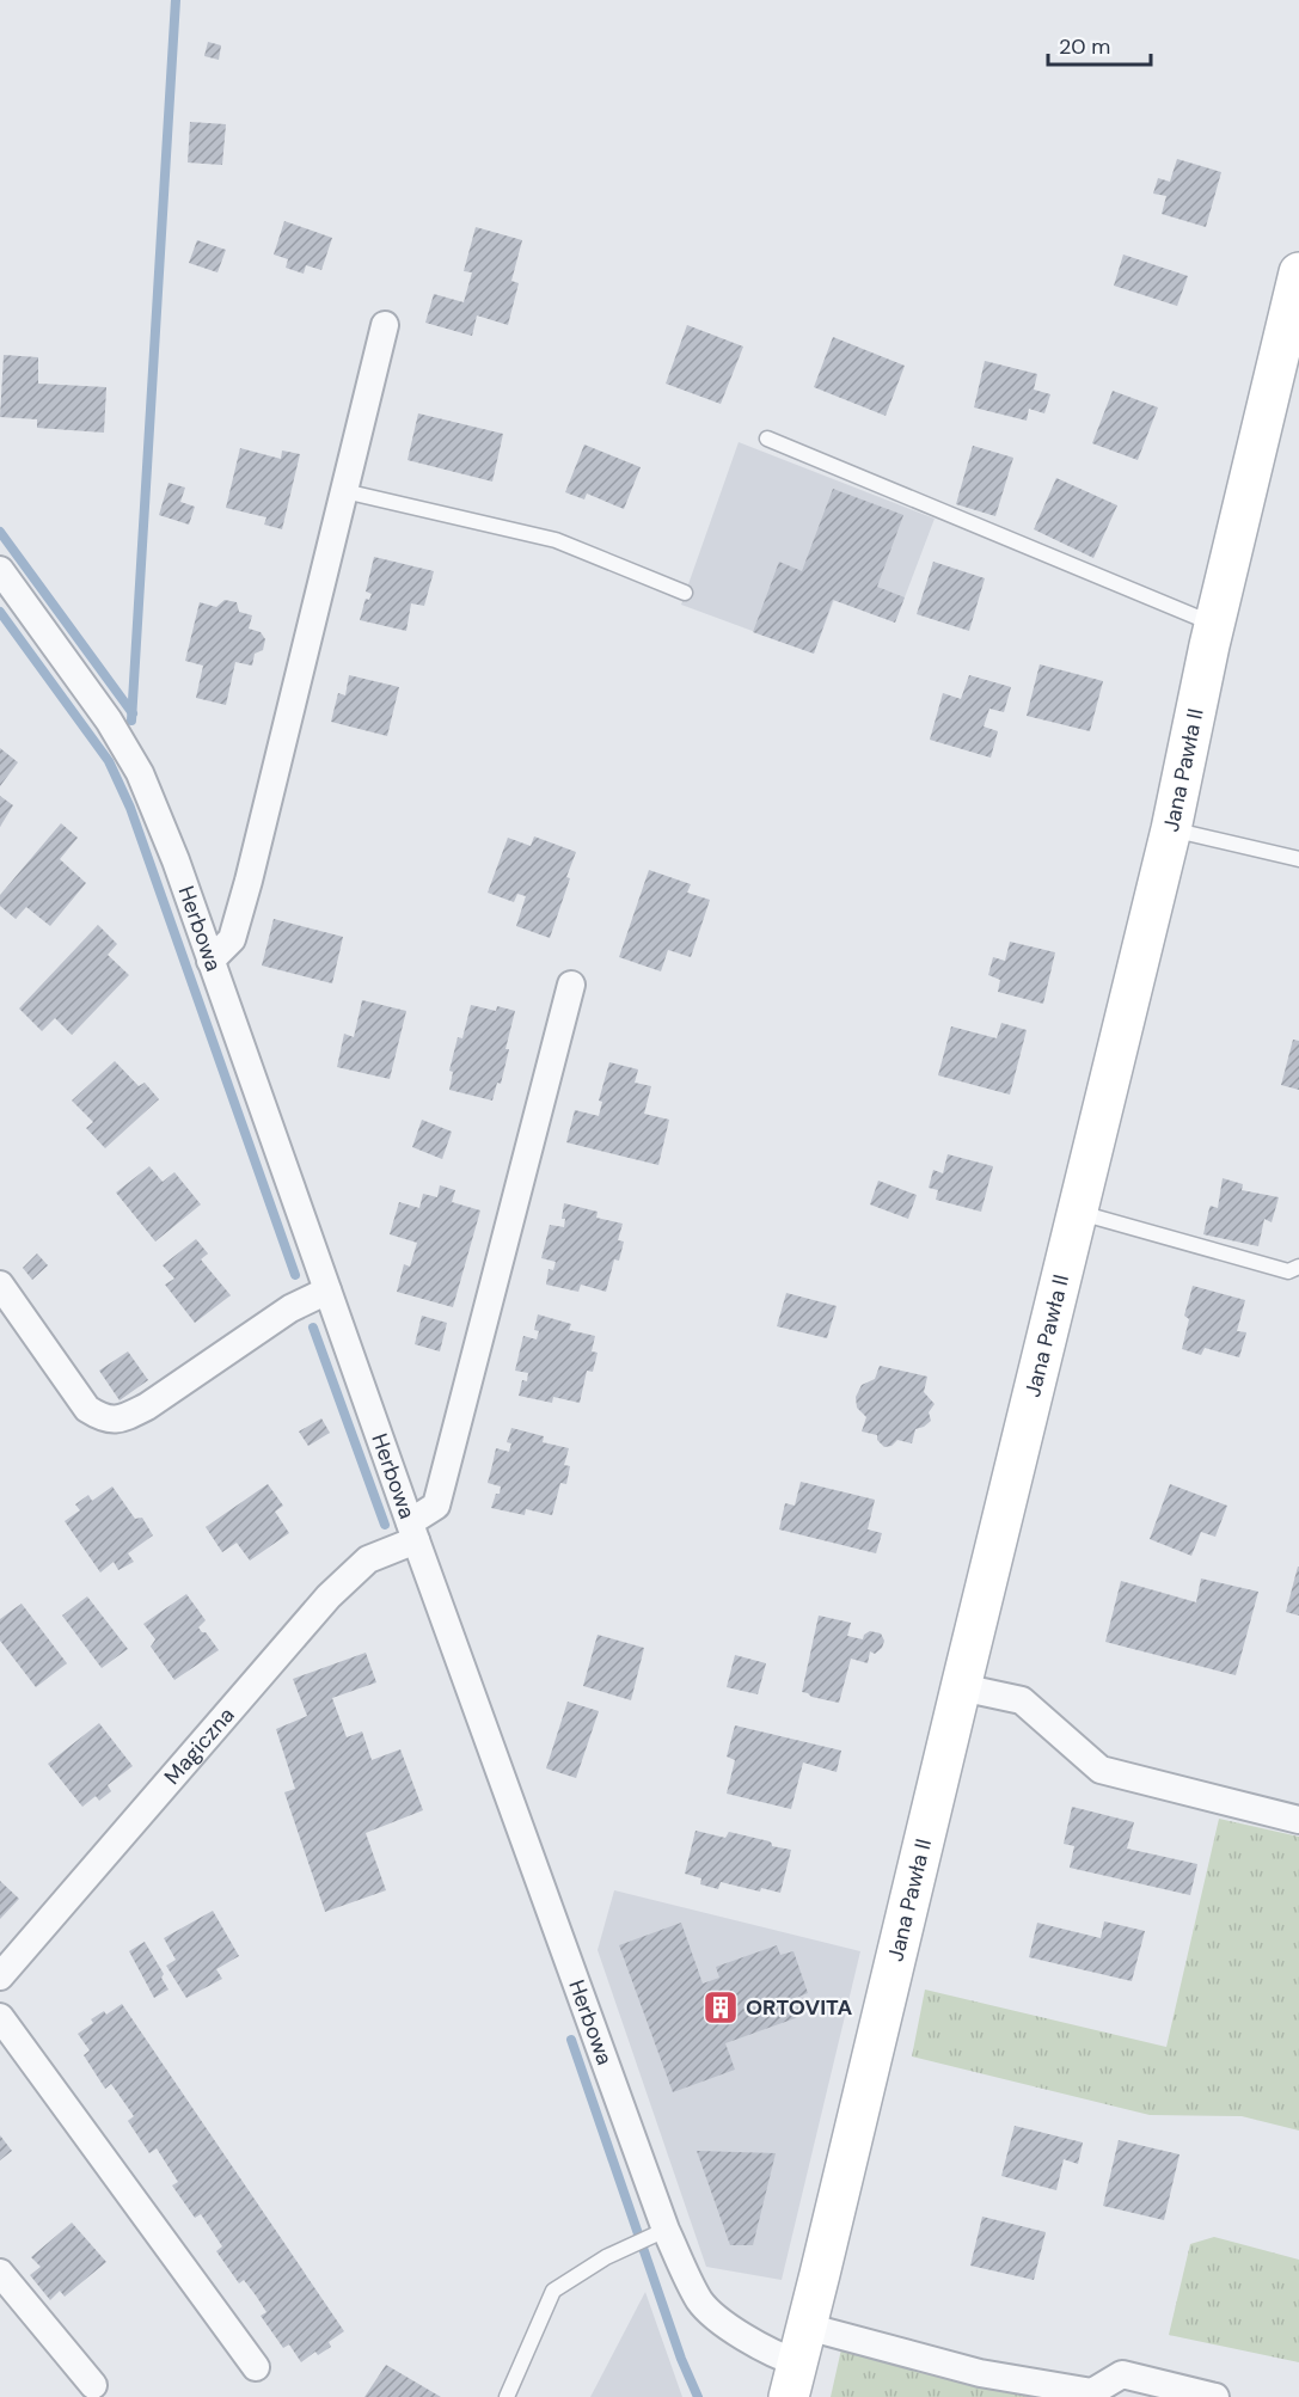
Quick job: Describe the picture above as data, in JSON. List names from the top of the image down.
{
  "streets": {
    "street": ["Jana Pawła II", "Herbowa", "Magiczna"]
  },
  "crossings": [
    ["Jana Pawła II", "Herbowa"],
    ["Herbowa", "Magiczna"]
  ],
  "places": {
    "building": ["ORTOVITA"]
  },
  "scale_bar": "20 m"
}
